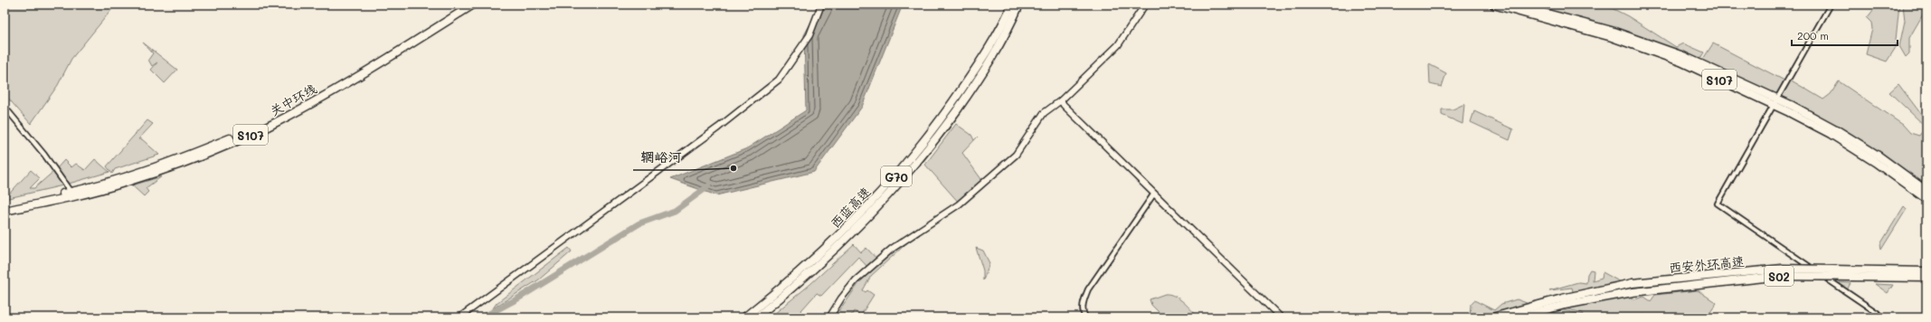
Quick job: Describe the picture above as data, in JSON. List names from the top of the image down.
{
  "streets": {
    "highway": [
      "S107",
      "关中环线",
      "G70",
      "西蓝高速",
      "西安外环高速",
      "S02"
    ]
  },
  "places": ["辋峪河"],
  "scale_bar": "200 m"
}
